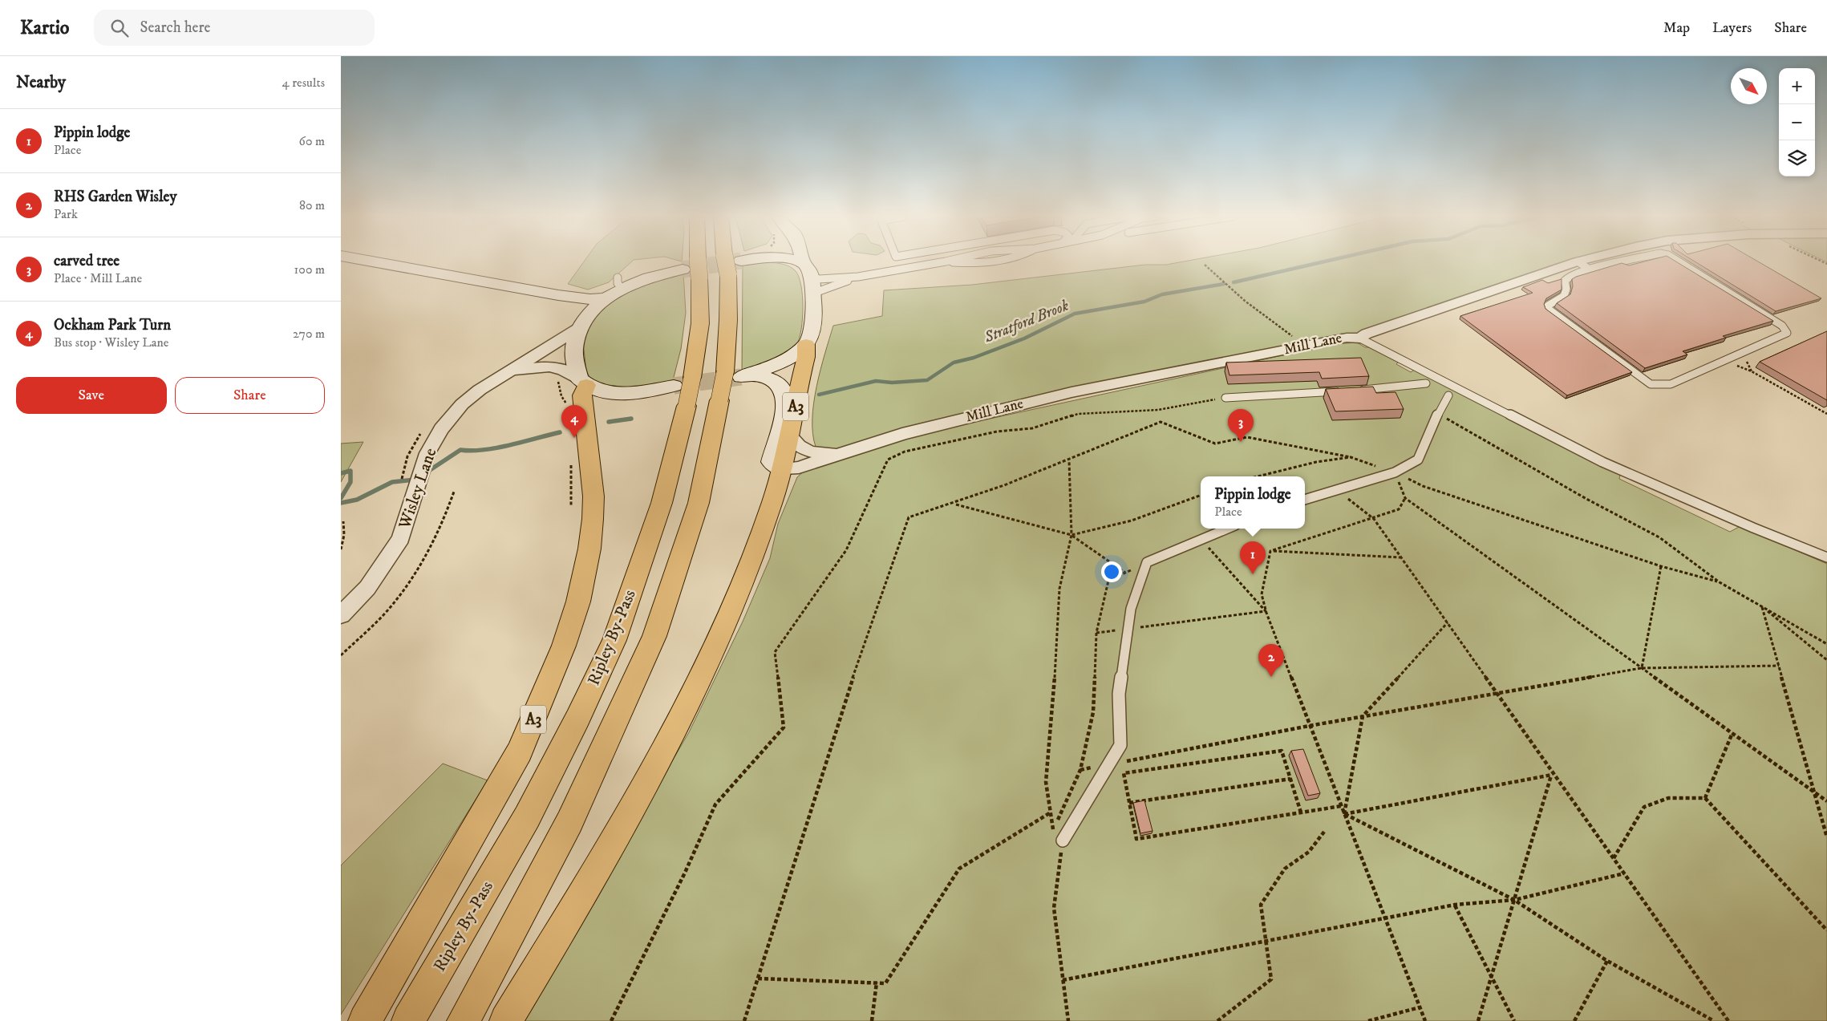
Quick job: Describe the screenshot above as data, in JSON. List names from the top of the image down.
{
  "streets": {
    "highway": ["A3", "Ripley By-Pass"],
    "street": ["Mill Lane", "Wisley Lane"]
  },
  "crossings": [
    ["Mill Lane", "A3"],
    ["A3", "Wisley Lane"]
  ],
  "water": ["Stratford Brook"],
  "north": "bottom right",
  "page": {
    "header": "Kartio",
    "search": "Search here",
    "nav": ["Map", "Layers", "Share"],
    "heading": ["Nearby", "4 results"],
    "map_buttons": ["+", "−"],
    "list": [
      {
        "mark": "1",
        "name": "Pippin lodge",
        "note": "Place",
        "value": "60 m"
      },
      {
        "mark": "2",
        "name": "RHS Garden Wisley",
        "note": "Park",
        "value": "80 m"
      },
      {
        "mark": "3",
        "name": "carved tree",
        "note": "Place · Mill Lane",
        "value": "100 m"
      },
      {
        "mark": "4",
        "name": "Ockham Park Turn",
        "note": "Bus stop · Wisley Lane",
        "value": "270 m"
      }
    ],
    "buttons": ["Save", "Share"],
    "pins": [
      "4",
      "3",
      "1",
      "2"
    ],
    "popup": ["Pippin lodge", "Place"]
  }
}
